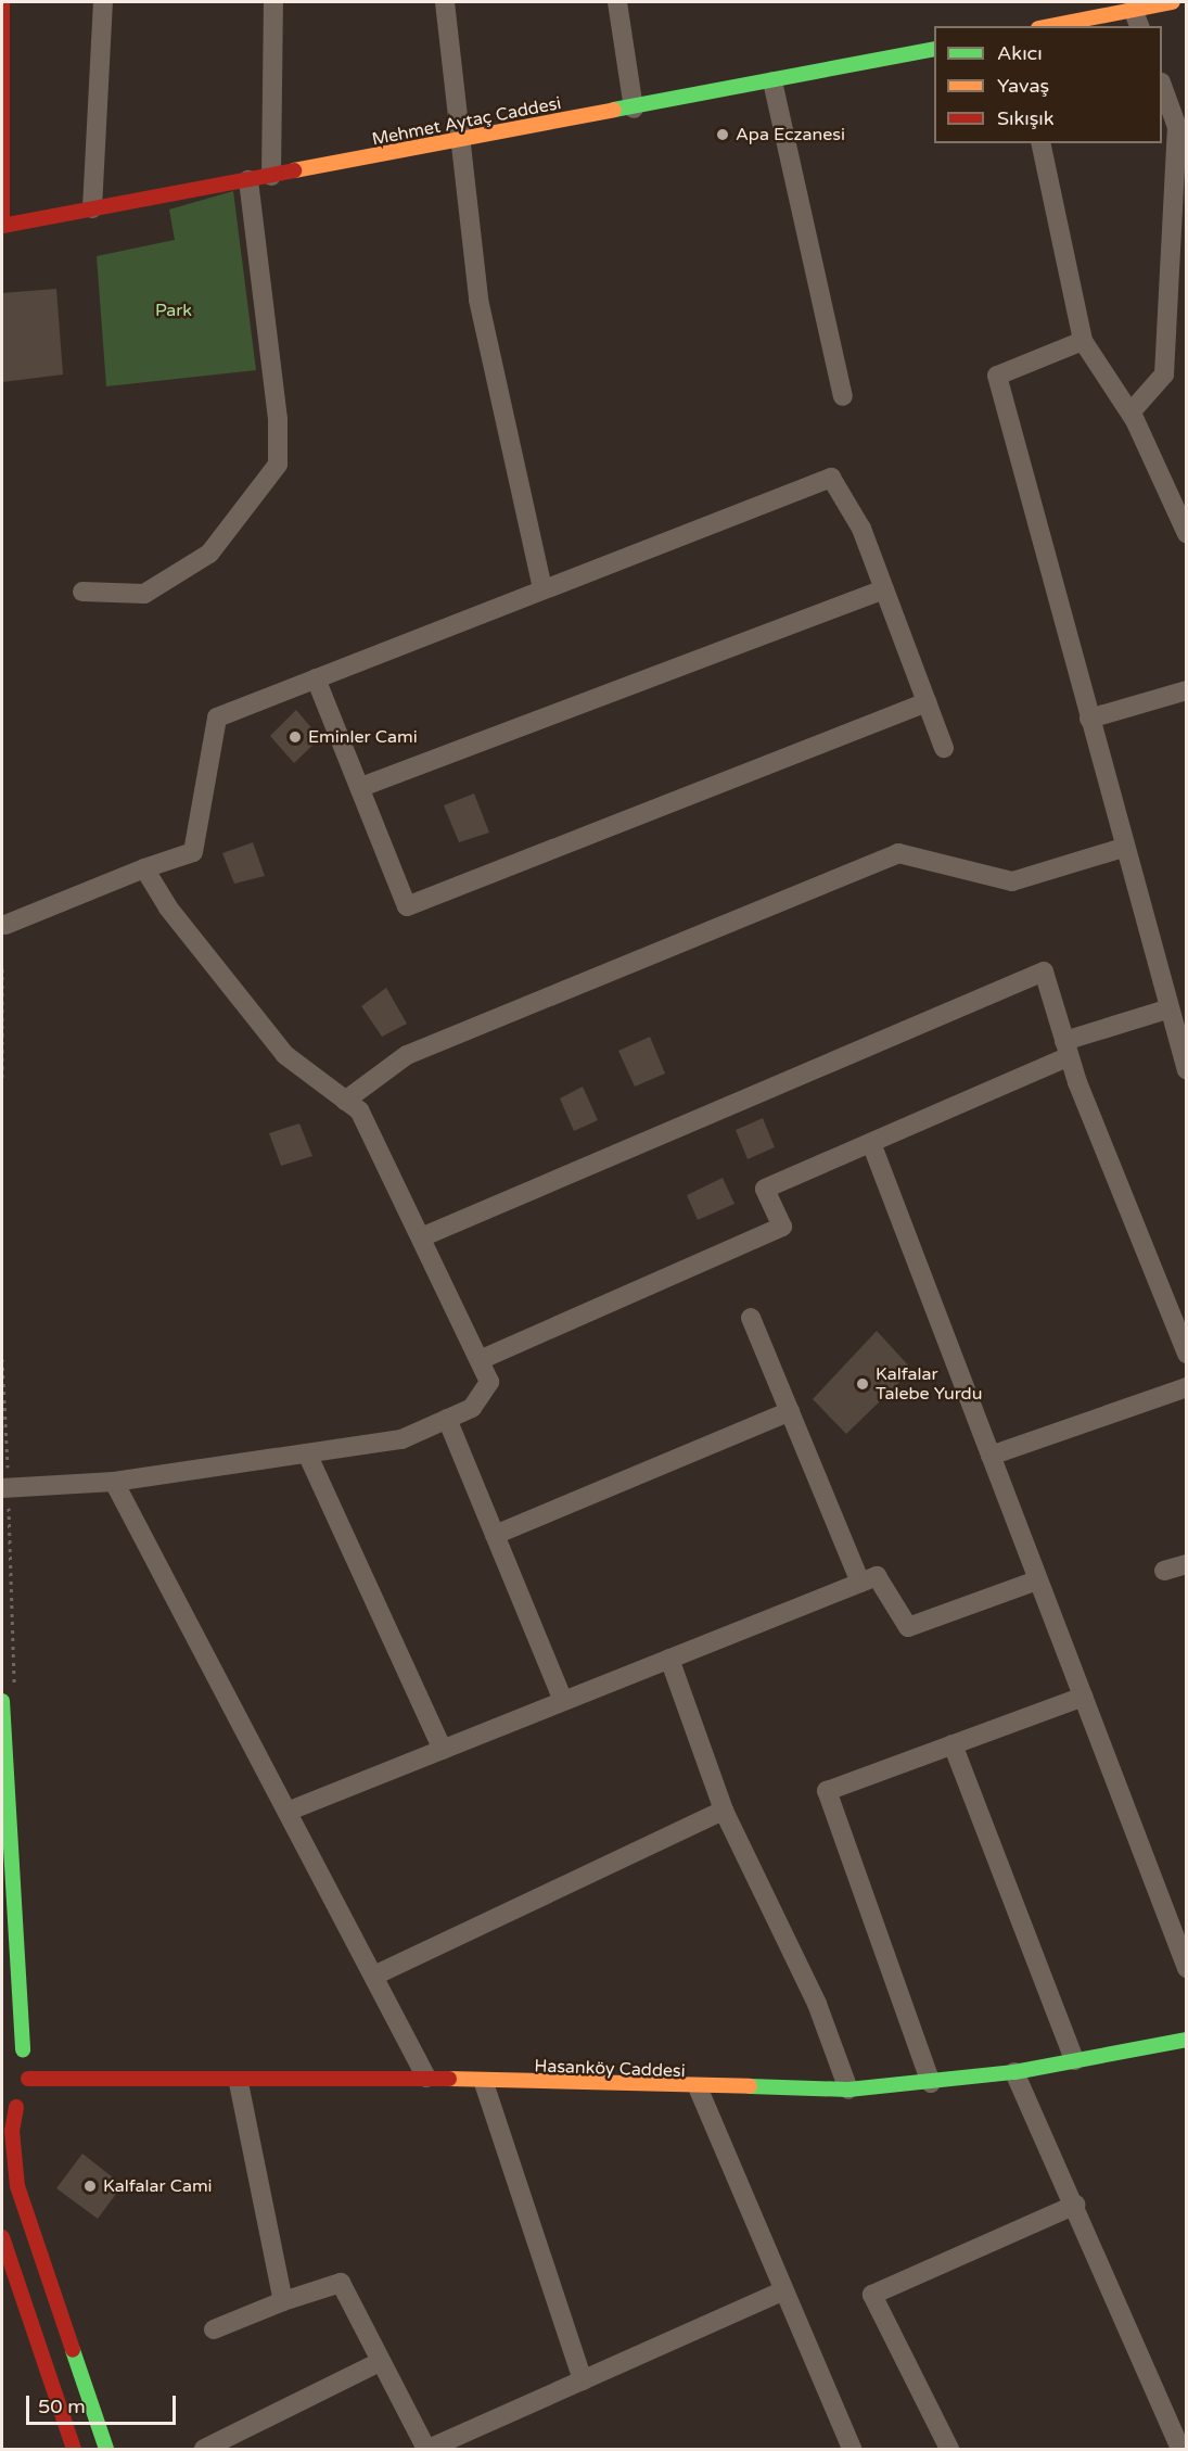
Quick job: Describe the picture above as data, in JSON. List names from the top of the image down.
{
  "streets": {
    "street": ["Mehmet Aytaç Caddesi", "Hasanköy Caddesi"]
  },
  "parks": ["Park"],
  "places": [
    "Apa Eczanesi",
    "Eminler Cami",
    "Kalfalar Talebe Yurdu",
    "Kalfalar Cami"
  ],
  "legend": ["Akıcı", "Yavaş", "Sıkışık"],
  "scale_bar": "50 m"
}
